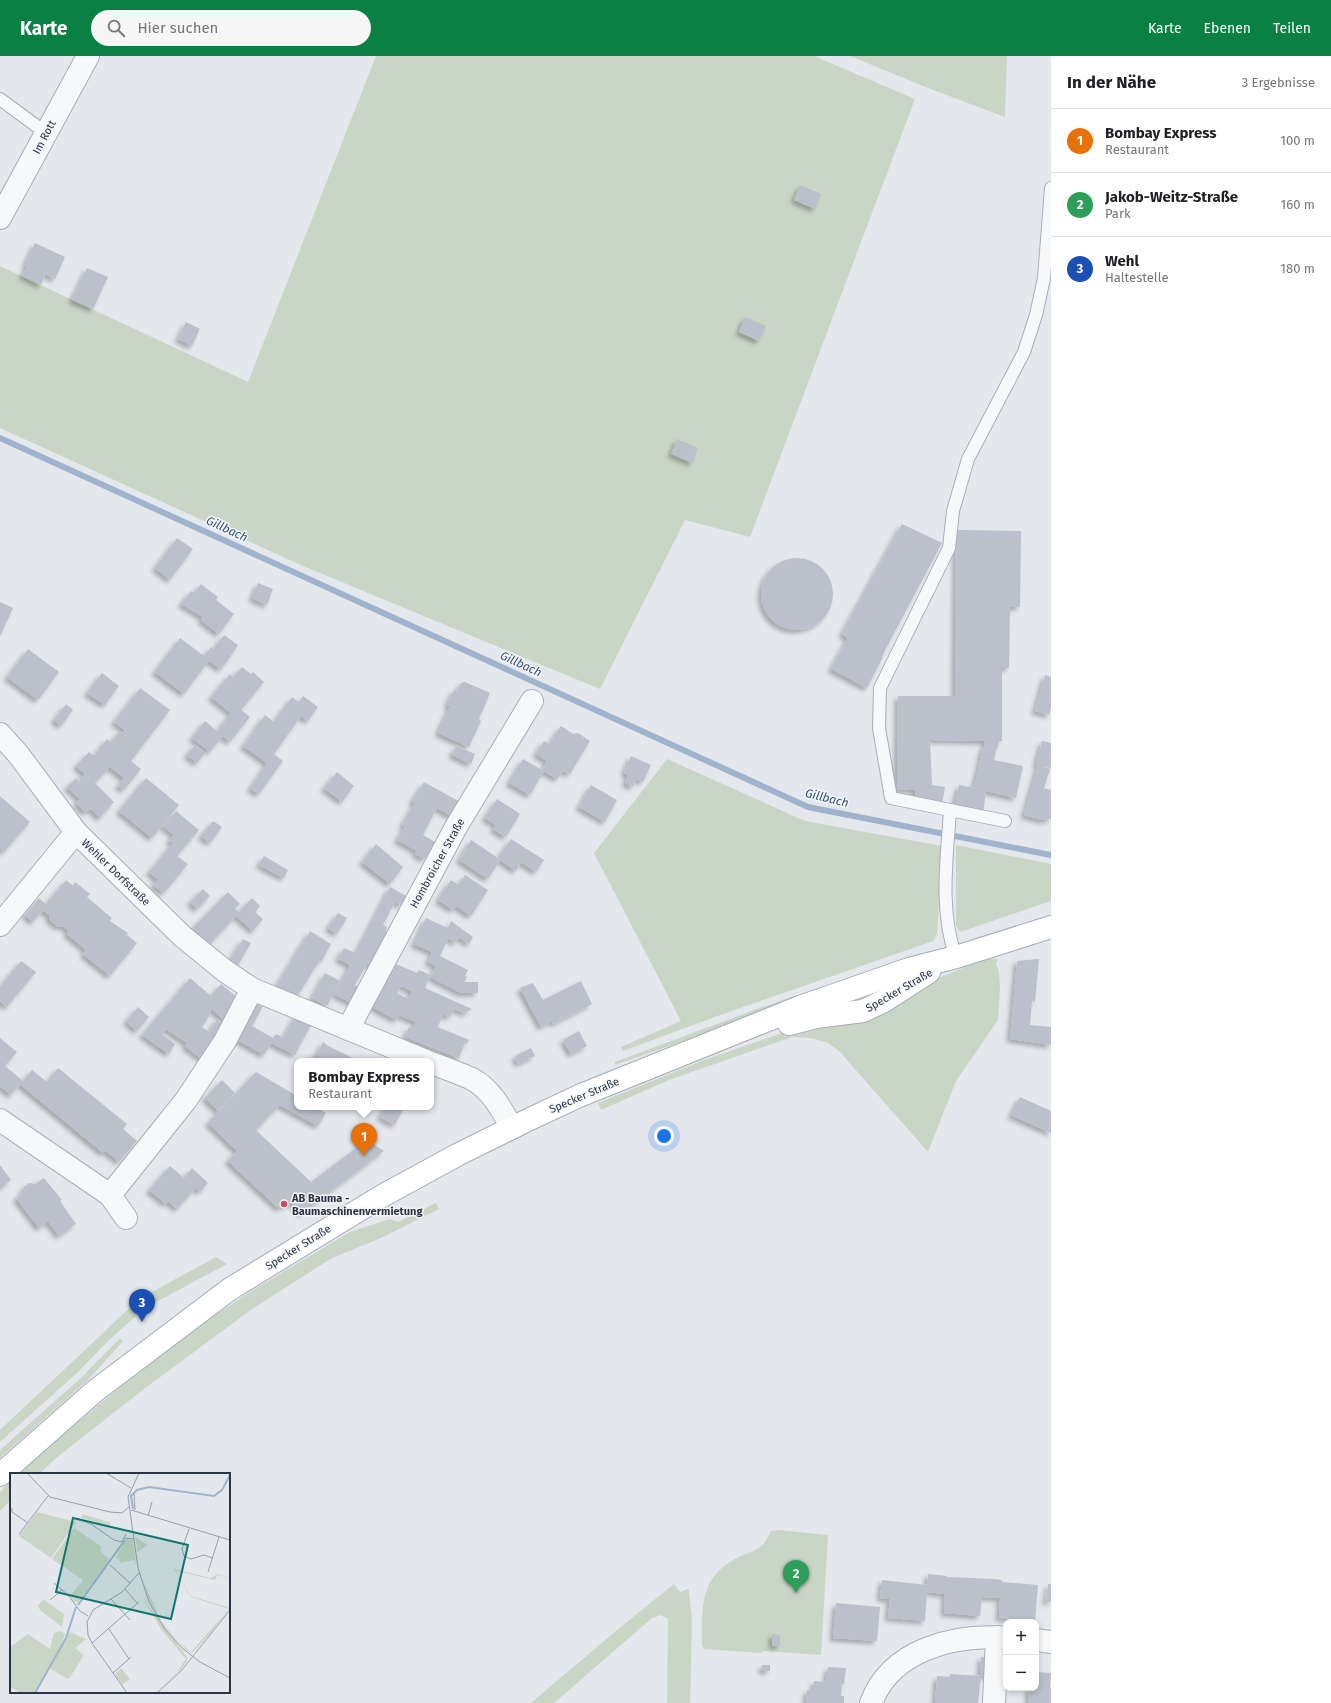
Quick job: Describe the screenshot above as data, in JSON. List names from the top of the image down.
{
  "streets": {
    "main road": ["Specker Straße"],
    "street": ["Im Rott", "Hombroicher Straße", "Wehler Dorfstraße"]
  },
  "crossings": [
    ["Hombroicher Straße", "Wehler Dorfstraße"]
  ],
  "water": ["Gillbach"],
  "places": ["AB Bauma - Baumaschinenvermietung"],
  "page": {
    "header": "Karte",
    "search": "Hier suchen",
    "nav": ["Karte", "Ebenen", "Teilen"],
    "heading": ["In der Nähe", "3 Ergebnisse"],
    "list": [
      {
        "mark": "1",
        "name": "Bombay Express",
        "note": "Restaurant",
        "value": "100 m"
      },
      {
        "mark": "2",
        "name": "Jakob-Weitz-Straße",
        "note": "Park",
        "value": "160 m"
      },
      {
        "mark": "3",
        "name": "Wehl",
        "note": "Haltestelle",
        "value": "180 m"
      }
    ],
    "popup": ["Bombay Express", "Restaurant"],
    "pins": ["1", "3", "2"],
    "map_buttons": ["+", "−"]
  }
}
